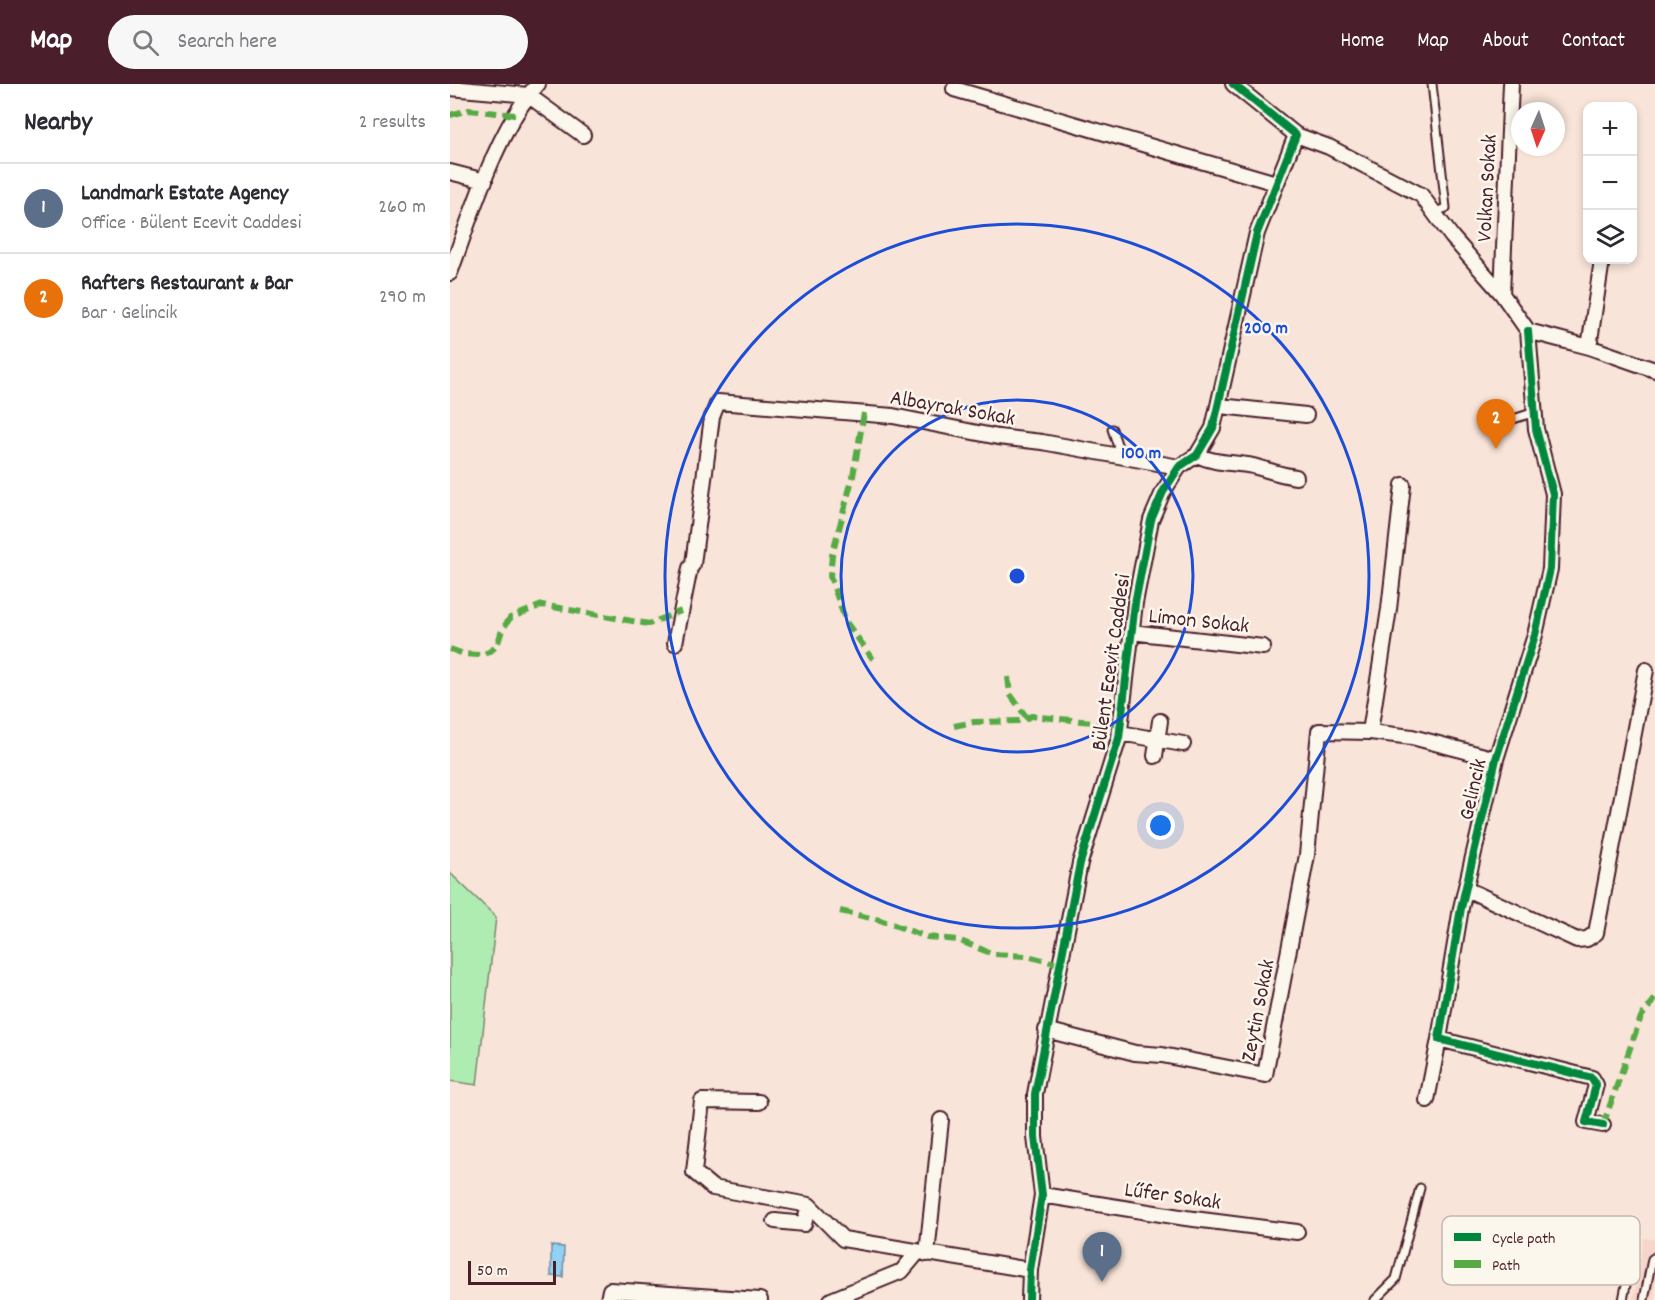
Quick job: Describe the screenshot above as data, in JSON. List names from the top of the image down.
{
  "streets": {
    "street": [
      "Volkan Sokak",
      "Albayrak Sokak",
      "Limon Sokak",
      "Bülent Ecevit Caddesi",
      "Gelincik",
      "Zeytin Sokak",
      "Lűfer Sokak"
    ]
  },
  "crossings": [
    ["Albayrak Sokak", "Bülent Ecevit Caddesi"],
    ["Limon Sokak", "Bülent Ecevit Caddesi"],
    ["Bülent Ecevit Caddesi", "Zeytin Sokak"],
    ["Bülent Ecevit Caddesi", "Lűfer Sokak"]
  ],
  "legend": ["Cycle path", "Path"],
  "scale_bar": "50 m",
  "north": "bottom",
  "page": {
    "header": "Map",
    "search": "Search here",
    "nav": [
      "Home",
      "Map",
      "About",
      "Contact"
    ],
    "heading": ["Nearby", "2 results"],
    "map_buttons": ["+", "−"],
    "list": [
      {
        "mark": "1",
        "name": "Landmark Estate Agency",
        "note": "Office · Bülent Ecevit Caddesi",
        "value": "260 m"
      },
      {
        "mark": "2",
        "name": "Rafters Restaurant & Bar",
        "note": "Bar · Gelincik",
        "value": "290 m"
      }
    ],
    "pins": ["2", "1"],
    "scale": "50 m"
  },
  "rings": ["200 m", "100 m"]
}
